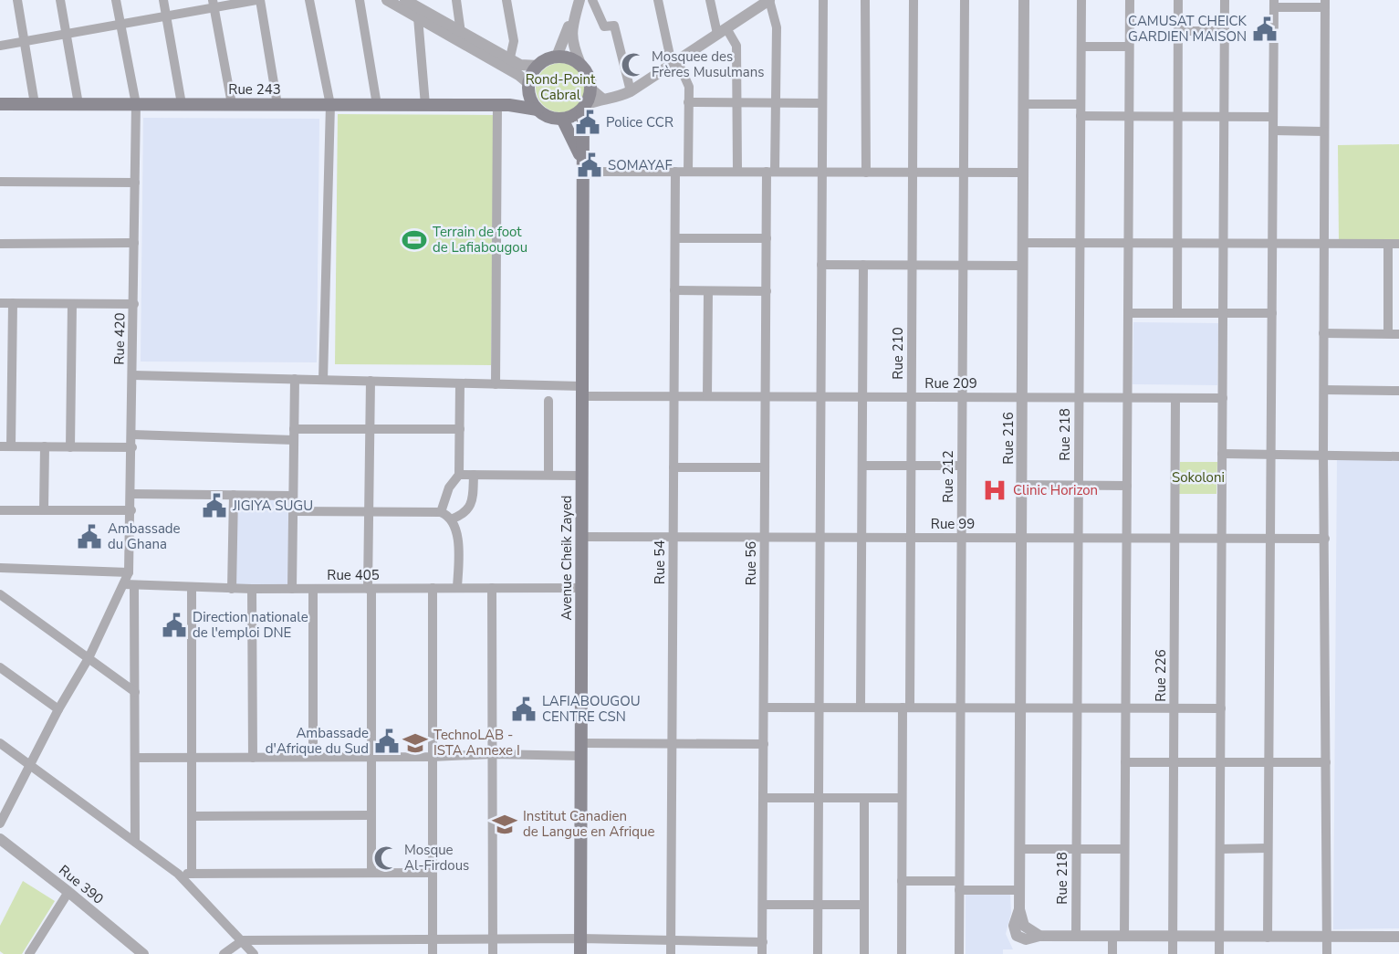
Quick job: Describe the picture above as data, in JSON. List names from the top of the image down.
{
  "streets": {
    "main road": ["Rue 243", "Avenue Cheik Zayed"],
    "street": [
      "Rue 420",
      "Rue 210",
      "Rue 209",
      "Rue 218",
      "Rue 216",
      "Rue 212",
      "Rue 99",
      "Rue 54",
      "Rue 56",
      "Rue 405",
      "Rue 226",
      "Rue 390"
    ]
  },
  "crossings": [
    ["Rue 243", "Rue 420"],
    ["Rue 243", "Avenue Cheik Zayed"],
    ["Rue 420", "Rue 209"],
    ["Rue 420", "Rue 405"],
    ["Rue 210", "Rue 209"],
    ["Rue 210", "Rue 99"],
    ["Rue 209", "Rue 218"],
    ["Rue 209", "Rue 216"],
    ["Rue 209", "Rue 212"],
    ["Rue 209", "Avenue Cheik Zayed"],
    ["Rue 209", "Rue 54"],
    ["Rue 209", "Rue 56"],
    ["Rue 209", "Rue 226"],
    ["Rue 218", "Rue 216"],
    ["Rue 218", "Rue 99"],
    ["Rue 216", "Rue 99"],
    ["Rue 212", "Rue 99"],
    ["Rue 99", "Avenue Cheik Zayed"],
    ["Rue 99", "Rue 54"],
    ["Rue 99", "Rue 56"],
    ["Rue 99", "Rue 226"],
    ["Avenue Cheik Zayed", "Rue 405"]
  ],
  "parks": ["Rond-Point Cabral", "Sokoloni"],
  "places": {
    "public building": [
      "CAMUSAT CHEICK GARDIEN MAISON",
      "Police CCR",
      "SOMAYAF",
      "JIGIYA SUGU",
      "Ambassade du Ghana",
      "Direction nationale de l'emploi DNE",
      "LAFIABOUGOU CENTRE CSN",
      "Ambassade d'Afrique du Sud"
    ],
    "mosque": ["Mosquee des Frères Musulmans", "Mosque Al-Firdous"],
    "sports": ["Terrain de foot de Lafiabougou"],
    "hospital": ["Clinic Horizon"],
    "school or university": ["TechnoLAB - ISTA Annexe I", "Institut Canadien de Langue en Afrique"]
  }
}
